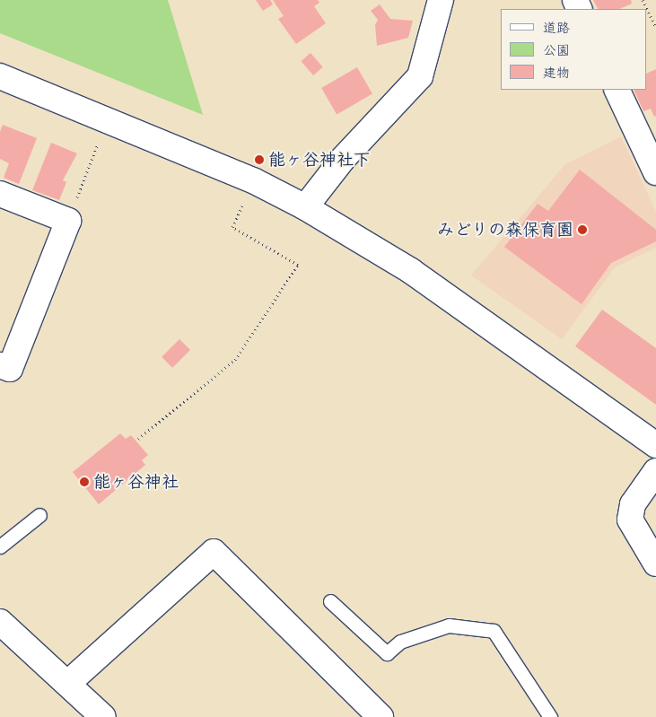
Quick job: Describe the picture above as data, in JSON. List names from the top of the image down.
{
  "places": ["能ヶ谷神社下", "みどりの森保育園", "能ヶ谷神社"],
  "legend": ["道路", "公園", "建物"]
}
